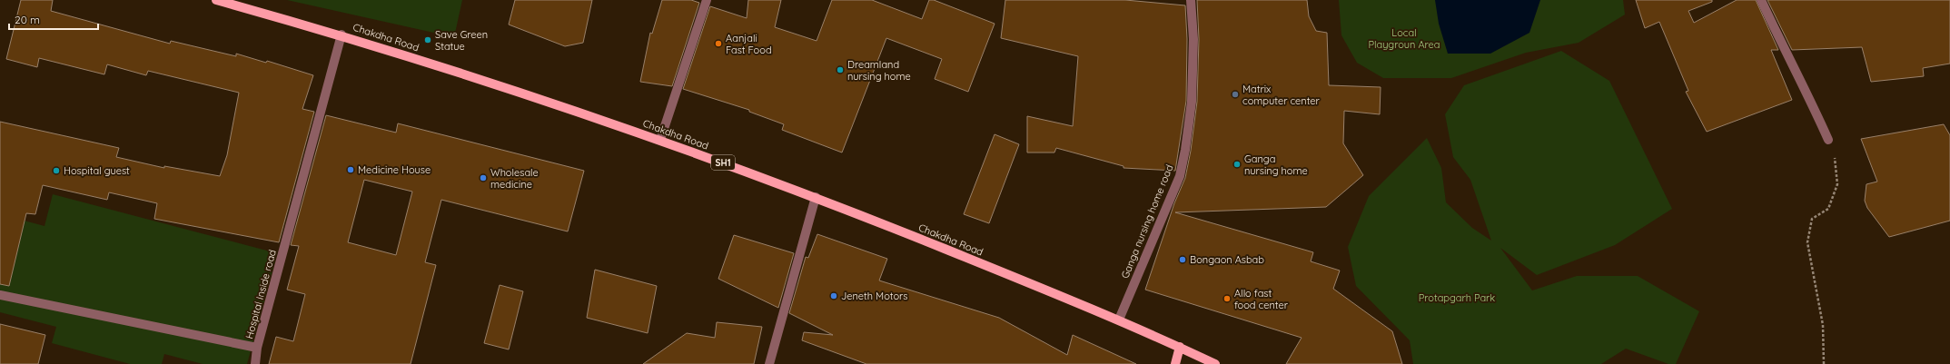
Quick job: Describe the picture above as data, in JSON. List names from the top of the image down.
{
  "streets": {
    "main road": ["Chakdha Road", "SH1"],
    "street": ["Ganga nursing home road", "Hospital Inside road"]
  },
  "crossings": [
    ["Chakdha Road", "Ganga nursing home road"],
    ["Chakdha Road", "Hospital Inside road"]
  ],
  "parks": ["Local Playgroun Area", "Protapgarh Park"],
  "places": [
    "Save Green Statue",
    "Aanjali Fast Food",
    "Dreamland nursing home",
    "Matrix computer center",
    "Ganga nursing home",
    "Medicine House",
    "Hospital guest",
    "Wholesale medicine",
    "Bongaon Asbab",
    "Jeneth Motors",
    "Allo fast food center"
  ],
  "scale_bar": "20 m"
}
